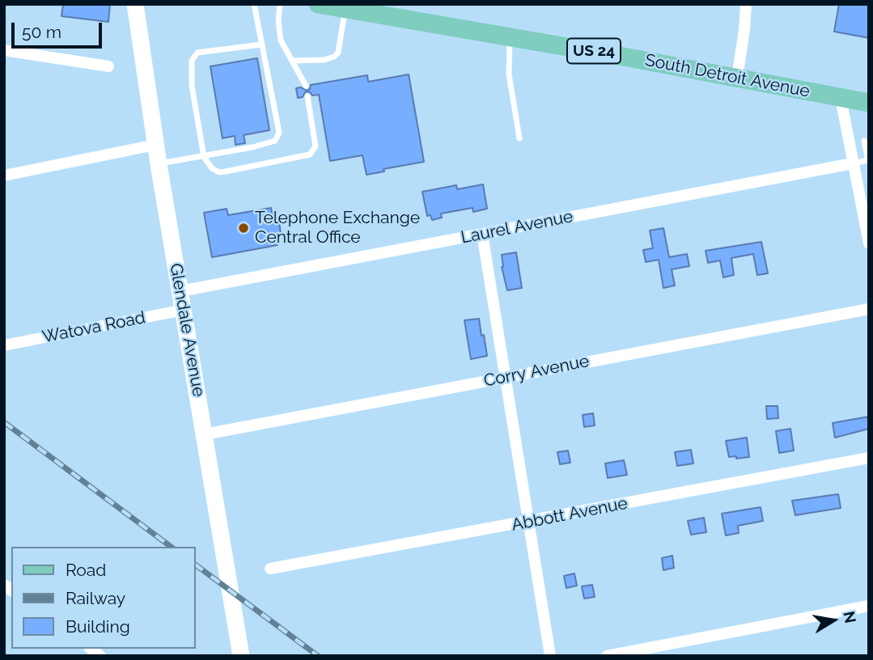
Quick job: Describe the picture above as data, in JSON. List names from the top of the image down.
{
  "streets": {
    "main road": ["US 24", "South Detroit Avenue", "Glendale Avenue"],
    "street": [
      "Laurel Avenue",
      "Watova Road",
      "Corry Avenue",
      "Abbott Avenue"
    ]
  },
  "crossings": [
    ["Laurel Avenue", "Glendale Avenue"],
    ["Watova Road", "Glendale Avenue"],
    ["Glendale Avenue", "Corry Avenue"]
  ],
  "places": ["Telephone Exchange Central Office"],
  "legend": ["Road", "Railway", "Building"],
  "scale_bar": "50 m",
  "north": "right"
}
